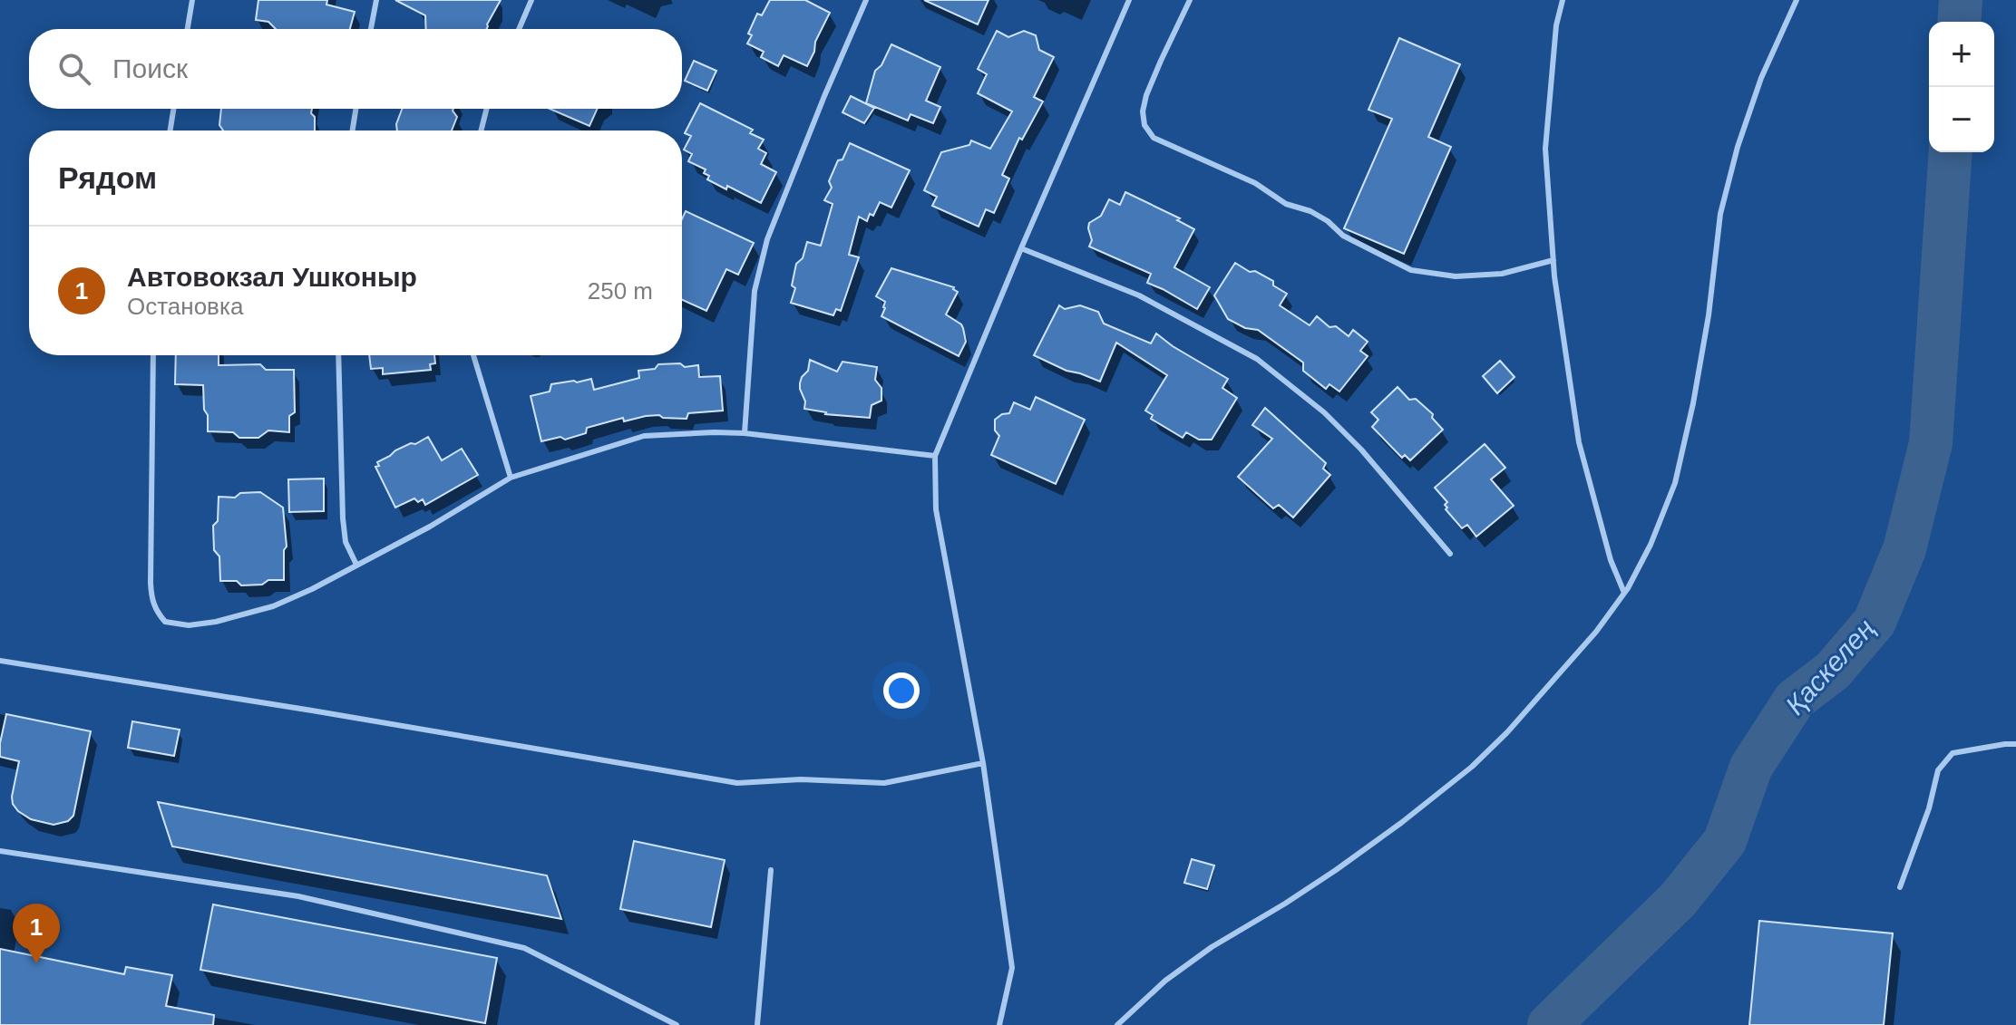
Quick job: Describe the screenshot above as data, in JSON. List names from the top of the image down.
{
  "water": ["Қаскелең"],
  "page": {
    "map_buttons": ["+", "−"],
    "search": "Поиск",
    "heading": "Рядом",
    "list": [
      {
        "mark": "1",
        "name": "Автовокзал Ушконыр",
        "note": "Остановка",
        "value": "250 m"
      }
    ],
    "pins": "1"
  }
}
